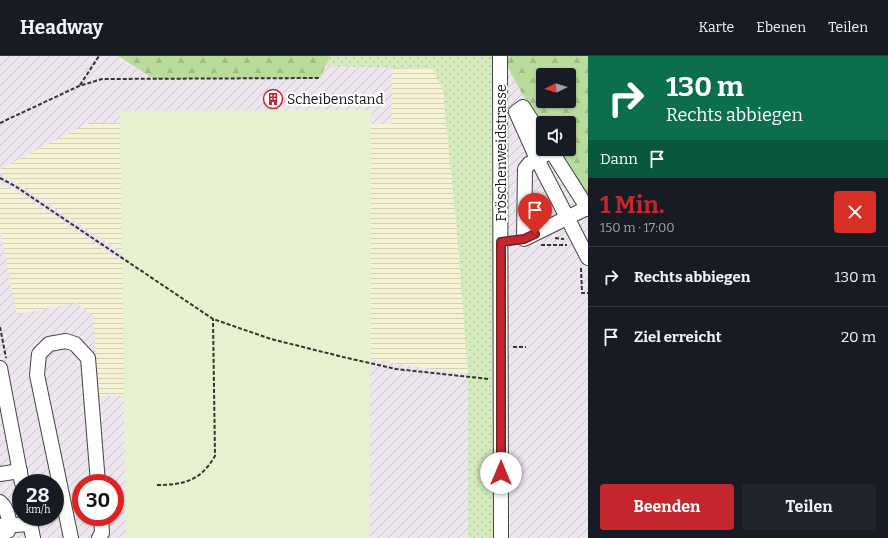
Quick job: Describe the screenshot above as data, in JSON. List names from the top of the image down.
{
  "streets": {
    "street": ["Fröschenweidstrasse"]
  },
  "places": {
    "building": ["Scheibenstand"]
  },
  "north": "left",
  "page": {
    "header": "Headway",
    "nav": ["Karte", "Ebenen", "Teilen"],
    "turn": ["130 m", "Rechts abbiegen"],
    "then": "Dann",
    "heading": ["1 Min.", "150 m · 17:00"],
    "list": [
      {
        "name": "Rechts abbiegen",
        "value": "130 m"
      },
      {
        "name": "Ziel erreicht",
        "value": "20 m"
      }
    ],
    "speed": "28 km/h",
    "limit": "30",
    "buttons": ["Beenden", "Teilen"]
  }
}
